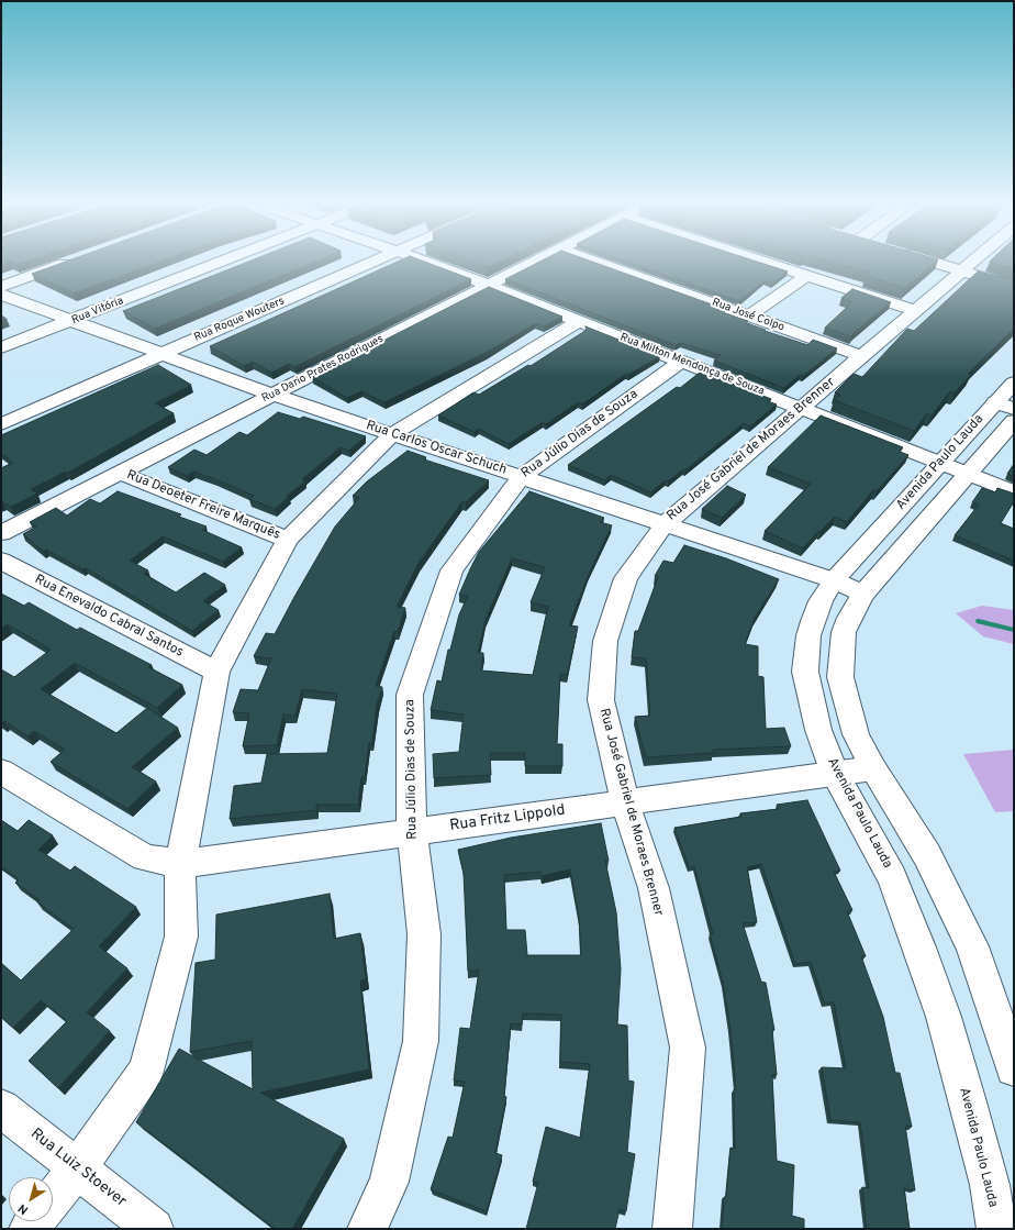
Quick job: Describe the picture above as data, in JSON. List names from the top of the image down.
{
  "streets": {
    "street": [
      "Rua Vitória",
      "Rua José Colpo",
      "Rua Roque Wouters",
      "Rua Milton Mendonça de Souza",
      "Rua Dario Prates Rodrigues",
      "Rua Júlio Dias de Souza",
      "Rua Carlos Oscar Schuch",
      "Rua José Gabriel de Moraes Brenner",
      "Avenida Paulo Lauda",
      "Rua Deoeter Freire Marquês",
      "Rua Enevaldo Cabral Santos",
      "Rua Fritz Lippold",
      "Rua Luiz Stoever"
    ]
  },
  "crossings": [
    ["Rua Vitória", "Rua Carlos Oscar Schuch"],
    ["Rua José Colpo", "Rua José Gabriel de Moraes Brenner"],
    ["Rua Roque Wouters", "Rua Carlos Oscar Schuch"],
    ["Rua Milton Mendonça de Souza", "Rua Dario Prates Rodrigues"],
    ["Rua Milton Mendonça de Souza", "Rua Júlio Dias de Souza"],
    ["Rua Milton Mendonça de Souza", "Rua José Gabriel de Moraes Brenner"],
    ["Rua Milton Mendonça de Souza", "Avenida Paulo Lauda"],
    ["Rua Dario Prates Rodrigues", "Rua Carlos Oscar Schuch"],
    ["Rua Dario Prates Rodrigues", "Rua Deoeter Freire Marquês"],
    ["Rua Júlio Dias de Souza", "Rua Carlos Oscar Schuch"],
    ["Rua Júlio Dias de Souza", "Rua Fritz Lippold"],
    ["Rua Carlos Oscar Schuch", "Rua José Gabriel de Moraes Brenner"],
    ["Rua Carlos Oscar Schuch", "Avenida Paulo Lauda"],
    ["Rua José Gabriel de Moraes Brenner", "Rua Fritz Lippold"],
    ["Avenida Paulo Lauda", "Rua Fritz Lippold"]
  ],
  "north": "bottom left"
}
